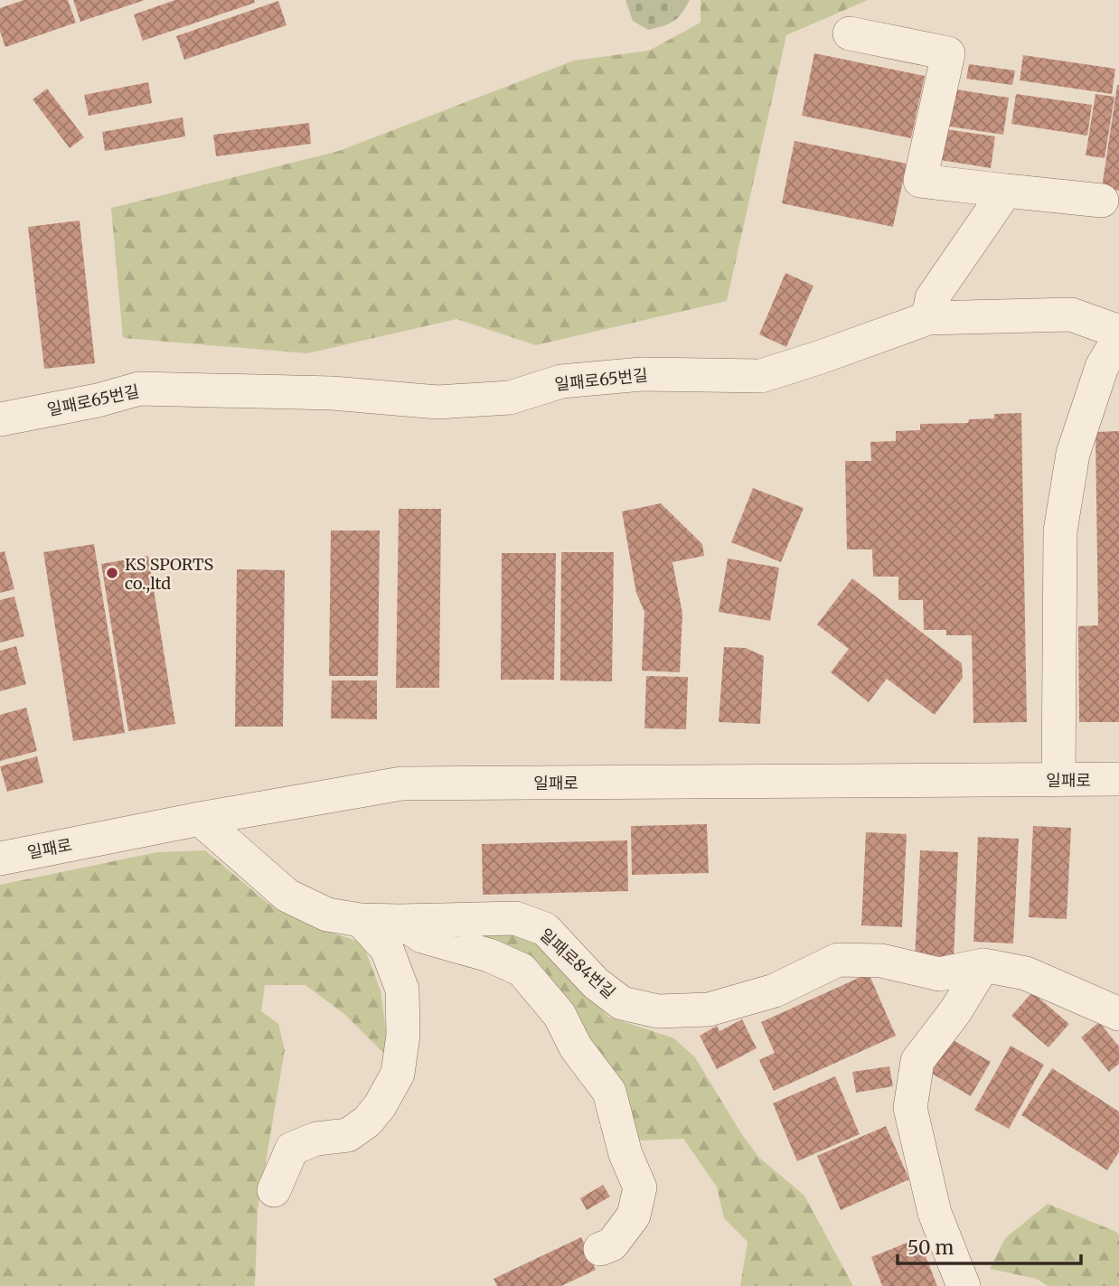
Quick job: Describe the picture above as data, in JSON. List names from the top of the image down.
{
  "streets": {
    "street": ["일패로65번길", "일패로", "일패로84번길"]
  },
  "crossings": [
    ["일패로", "일패로84번길"]
  ],
  "places": ["KS SPORTS co.,ltd"],
  "scale_bar": "50 m"
}
